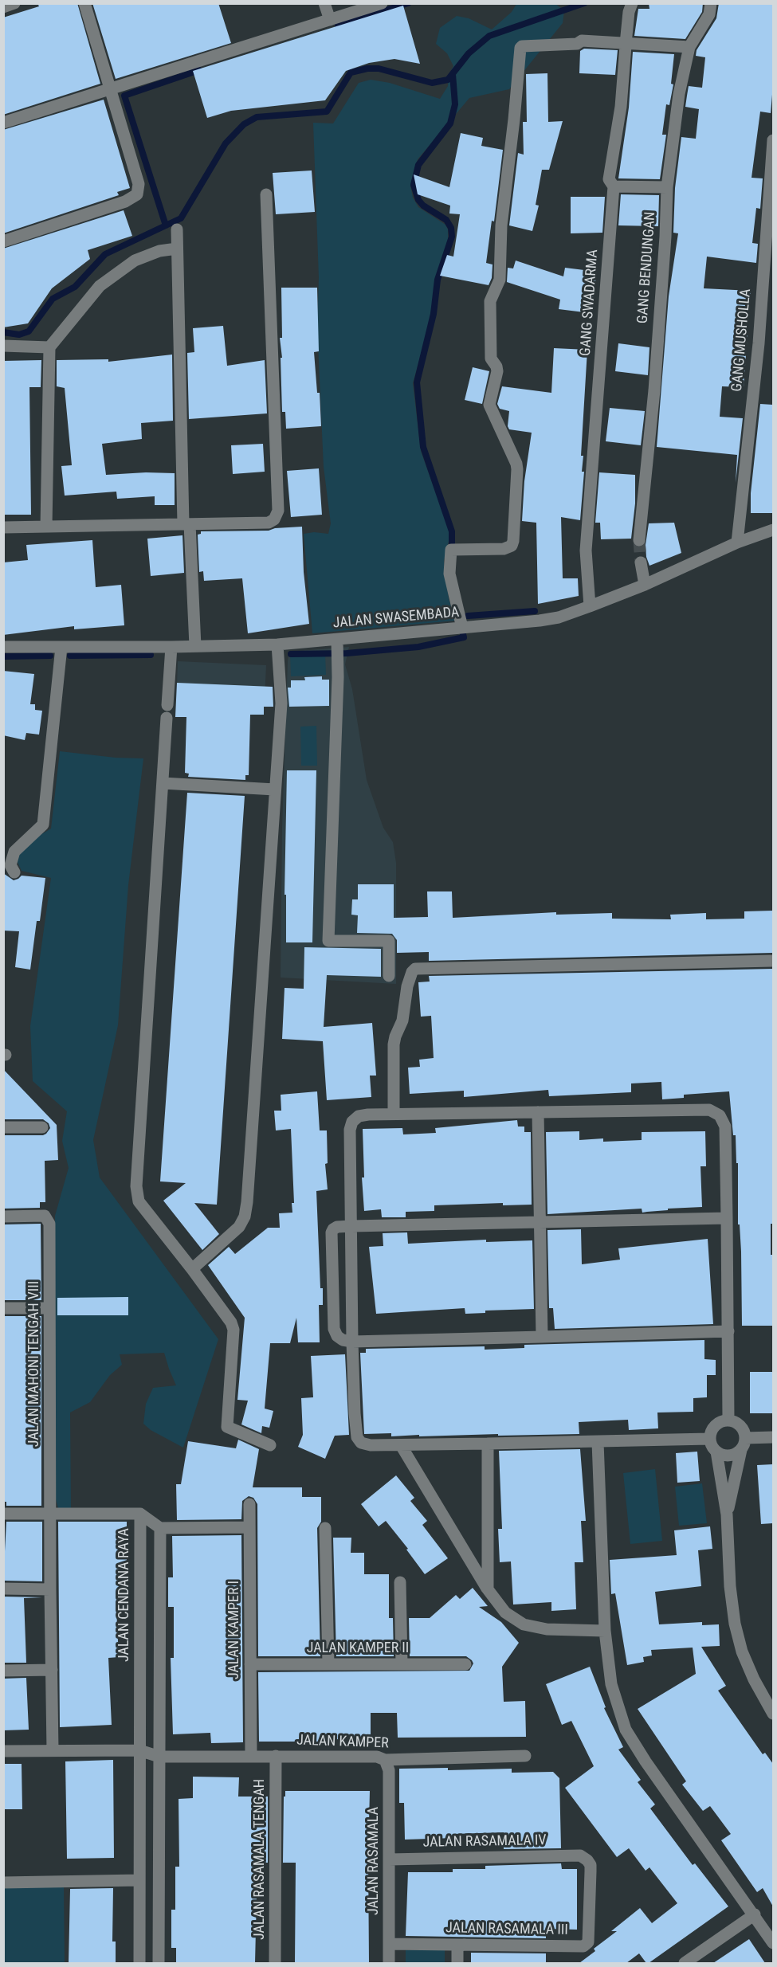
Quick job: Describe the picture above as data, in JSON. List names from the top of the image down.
{
  "streets": {
    "street": [
      "GANG BENDUNGAN",
      "GANG SWADARMA",
      "GANG MUSHOLLA",
      "JALAN SWASEMBADA",
      "JALAN MAHONI TENGAH VIII",
      "JALAN CENDANA RAYA",
      "JALAN KAMPER I",
      "JALAN KAMPER II",
      "JALAN KAMPER",
      "JALAN RASAMALA IV",
      "JALAN RASAMALA TENGAH",
      "JALAN RASAMALA",
      "JALAN RASAMALA III"
    ]
  },
  "crossings": [
    ["GANG SWADARMA", "JALAN SWASEMBADA"],
    ["GANG MUSHOLLA", "JALAN SWASEMBADA"],
    ["JALAN MAHONI TENGAH VIII", "JALAN KAMPER"],
    ["JALAN CENDANA RAYA", "JALAN KAMPER"],
    ["JALAN KAMPER I", "JALAN KAMPER II"],
    ["JALAN KAMPER I", "JALAN KAMPER"],
    ["JALAN KAMPER", "JALAN RASAMALA TENGAH"],
    ["JALAN KAMPER", "JALAN RASAMALA"],
    ["JALAN RASAMALA IV", "JALAN RASAMALA"],
    ["JALAN RASAMALA IV", "JALAN RASAMALA III"],
    ["JALAN RASAMALA", "JALAN RASAMALA III"]
  ]
}
